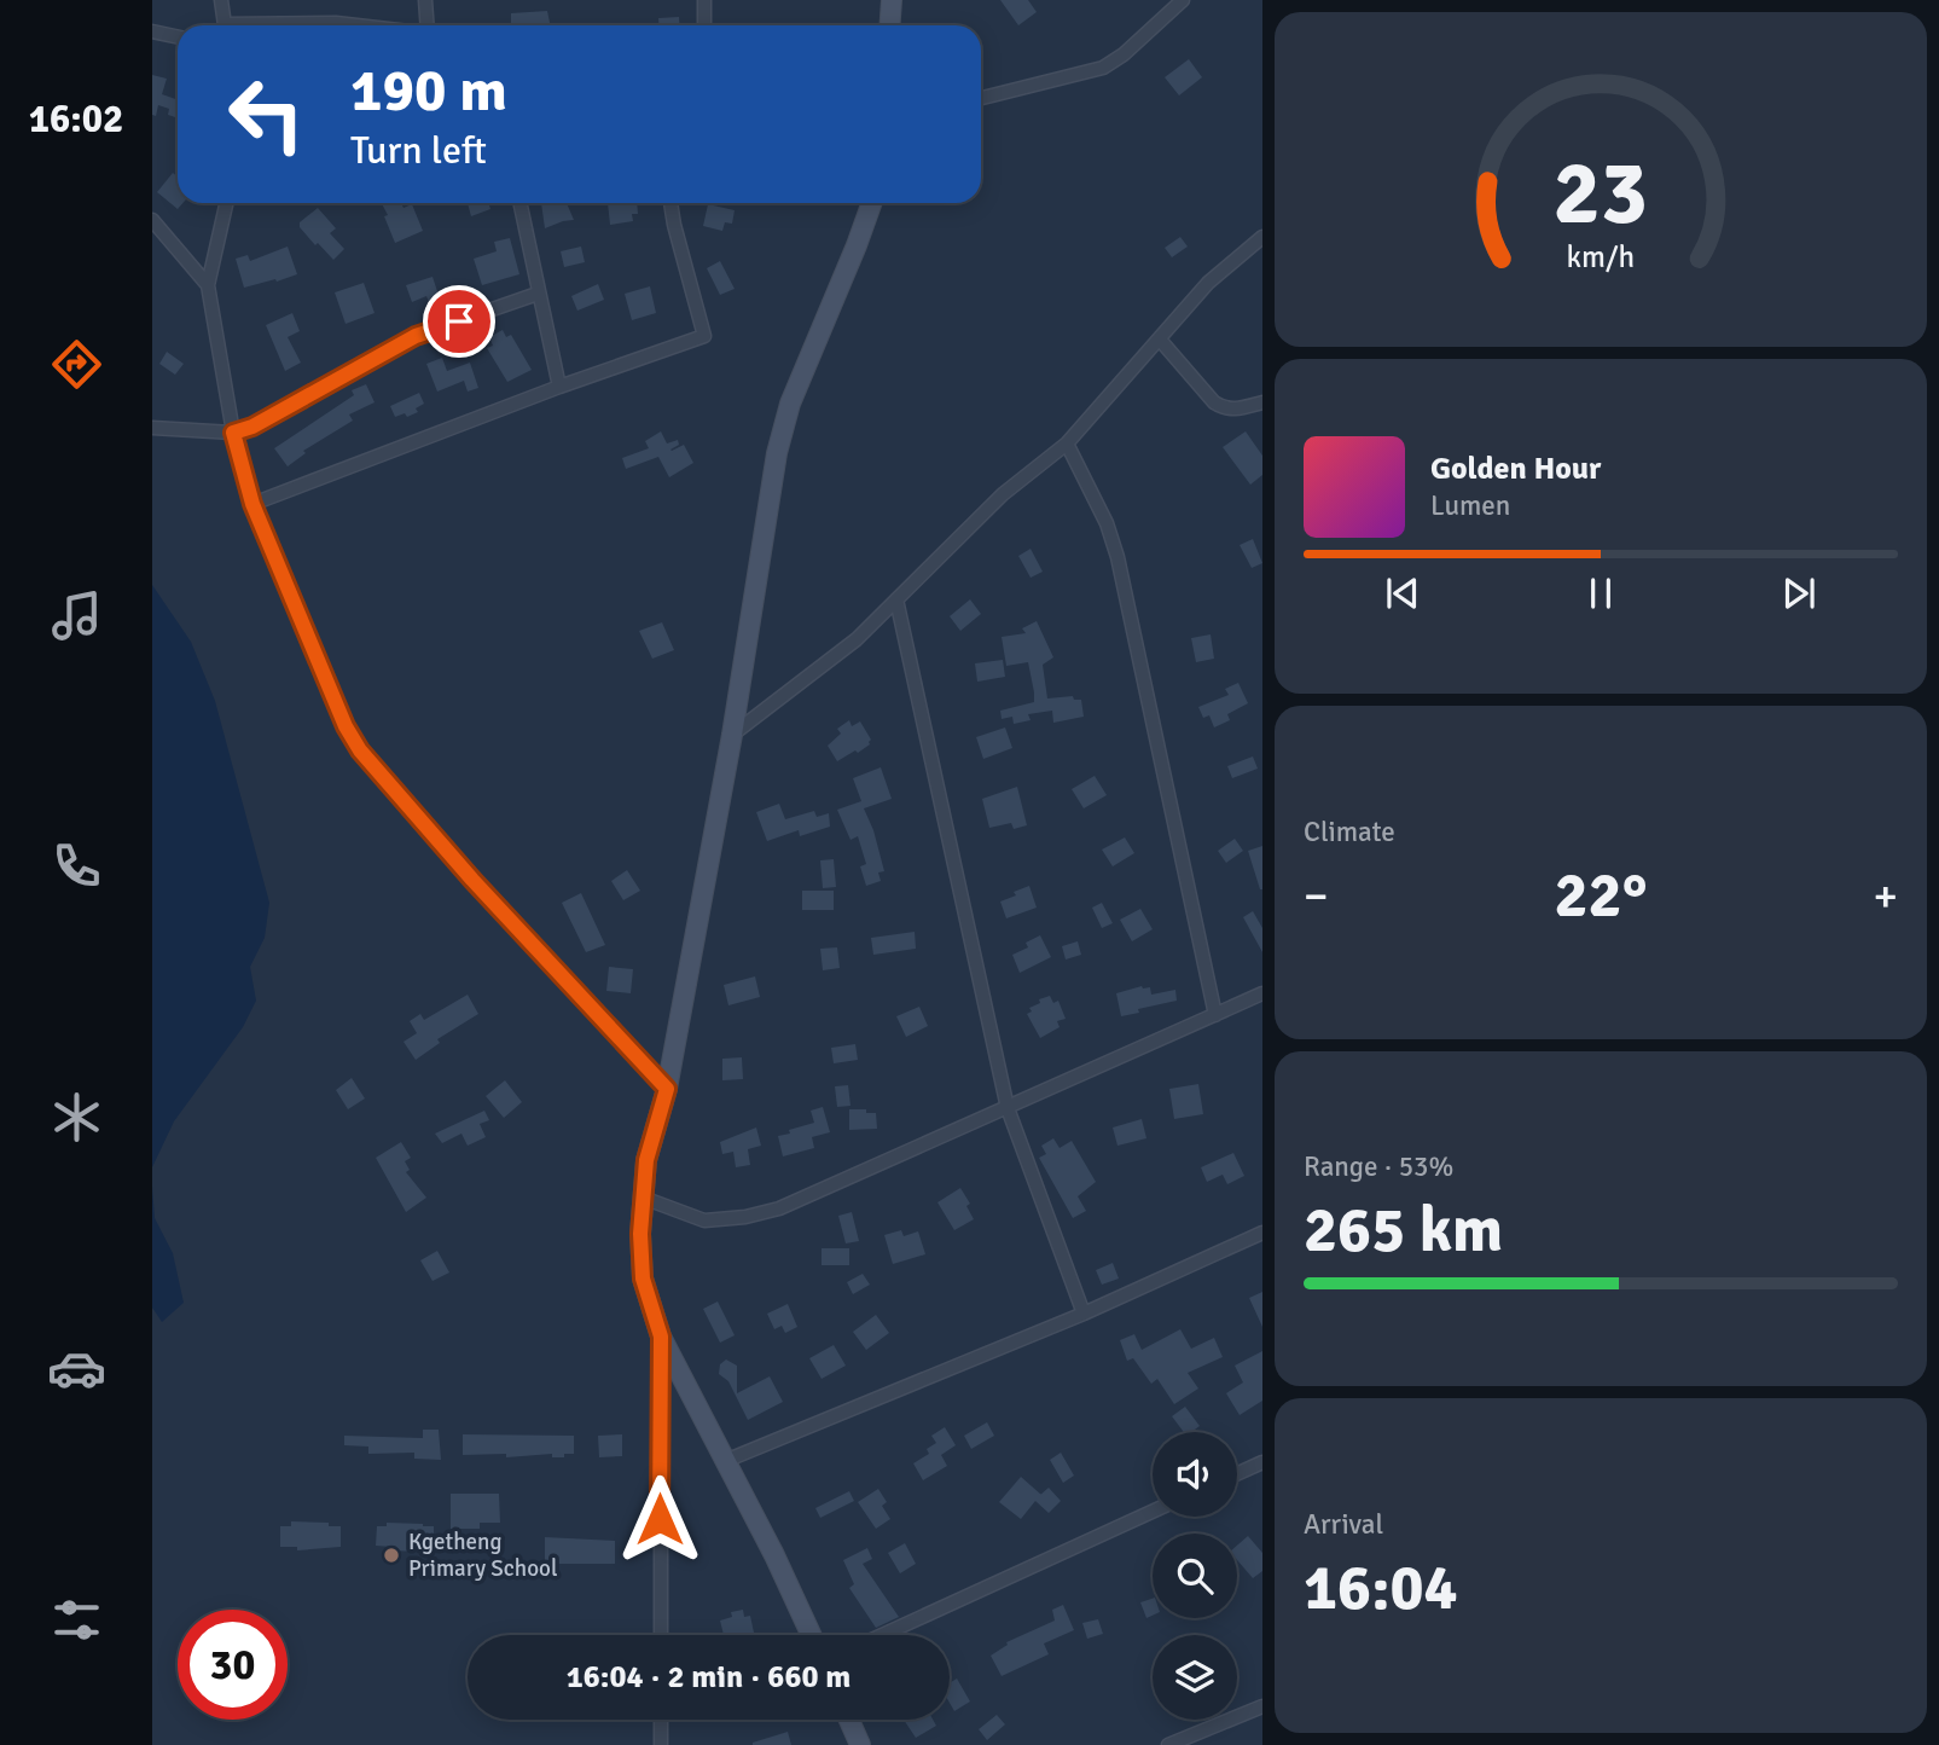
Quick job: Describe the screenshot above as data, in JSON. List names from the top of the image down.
{
  "places": ["Kgetheng Primary School"],
  "page": {
    "tabs": "16:02",
    "turn": ["190 m", "Turn left"],
    "song": ["Golden Hour", "Lumen"],
    "tile": [
      "Climate",
      ["Range · 53%", "265 km"],
      ["Arrival", "16:04"]
    ],
    "heat": ["−", "22°", "+"],
    "limit": "30",
    "trip": "16:04 · 2 min · 660 m",
    "gauge": ["23", "km/h"]
  }
}
